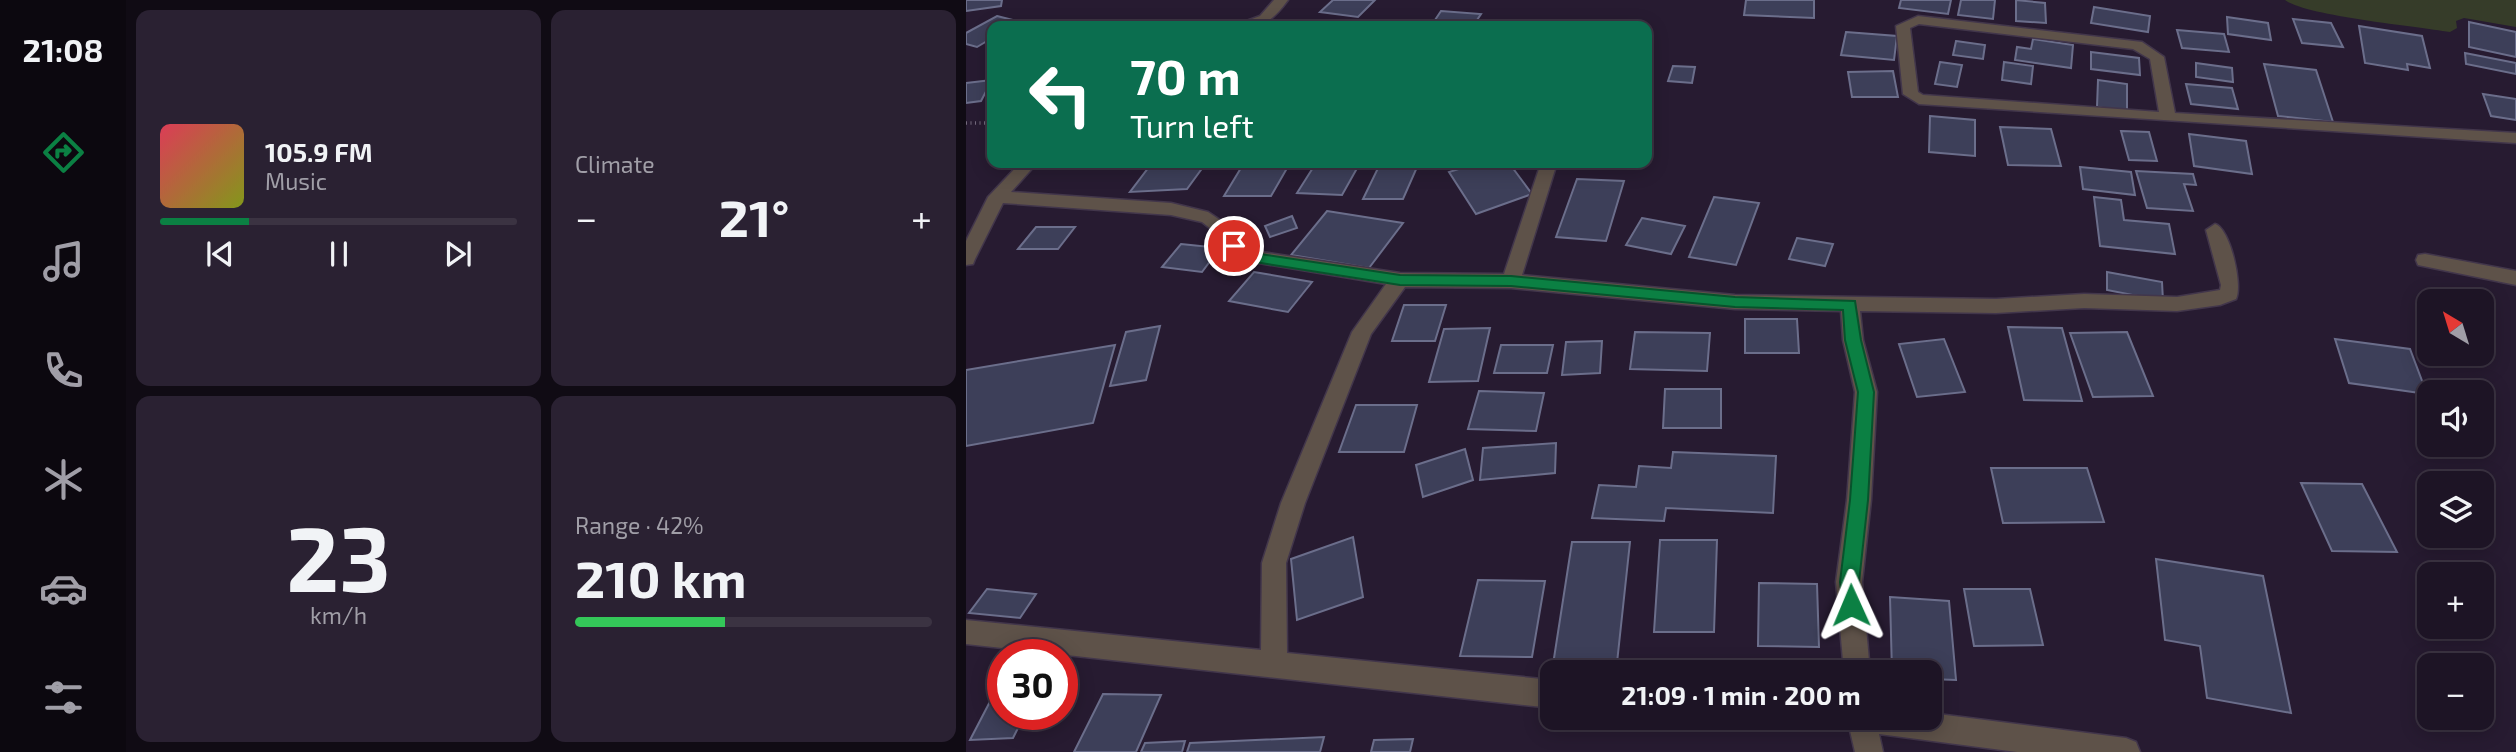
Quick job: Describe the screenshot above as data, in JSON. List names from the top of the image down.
{
  "north": "top left",
  "page": {
    "tabs": "21:08",
    "tile": [
      "Climate",
      ["23", "km/h"],
      ["Range · 42%", "210 km"]
    ],
    "turn": ["70 m", "Turn left"],
    "song": ["105.9 FM", "Music"],
    "heat": ["−", "21°", "+"],
    "map_buttons": ["+", "−"],
    "limit": "30",
    "trip": "21:09 · 1 min · 200 m"
  }
}
